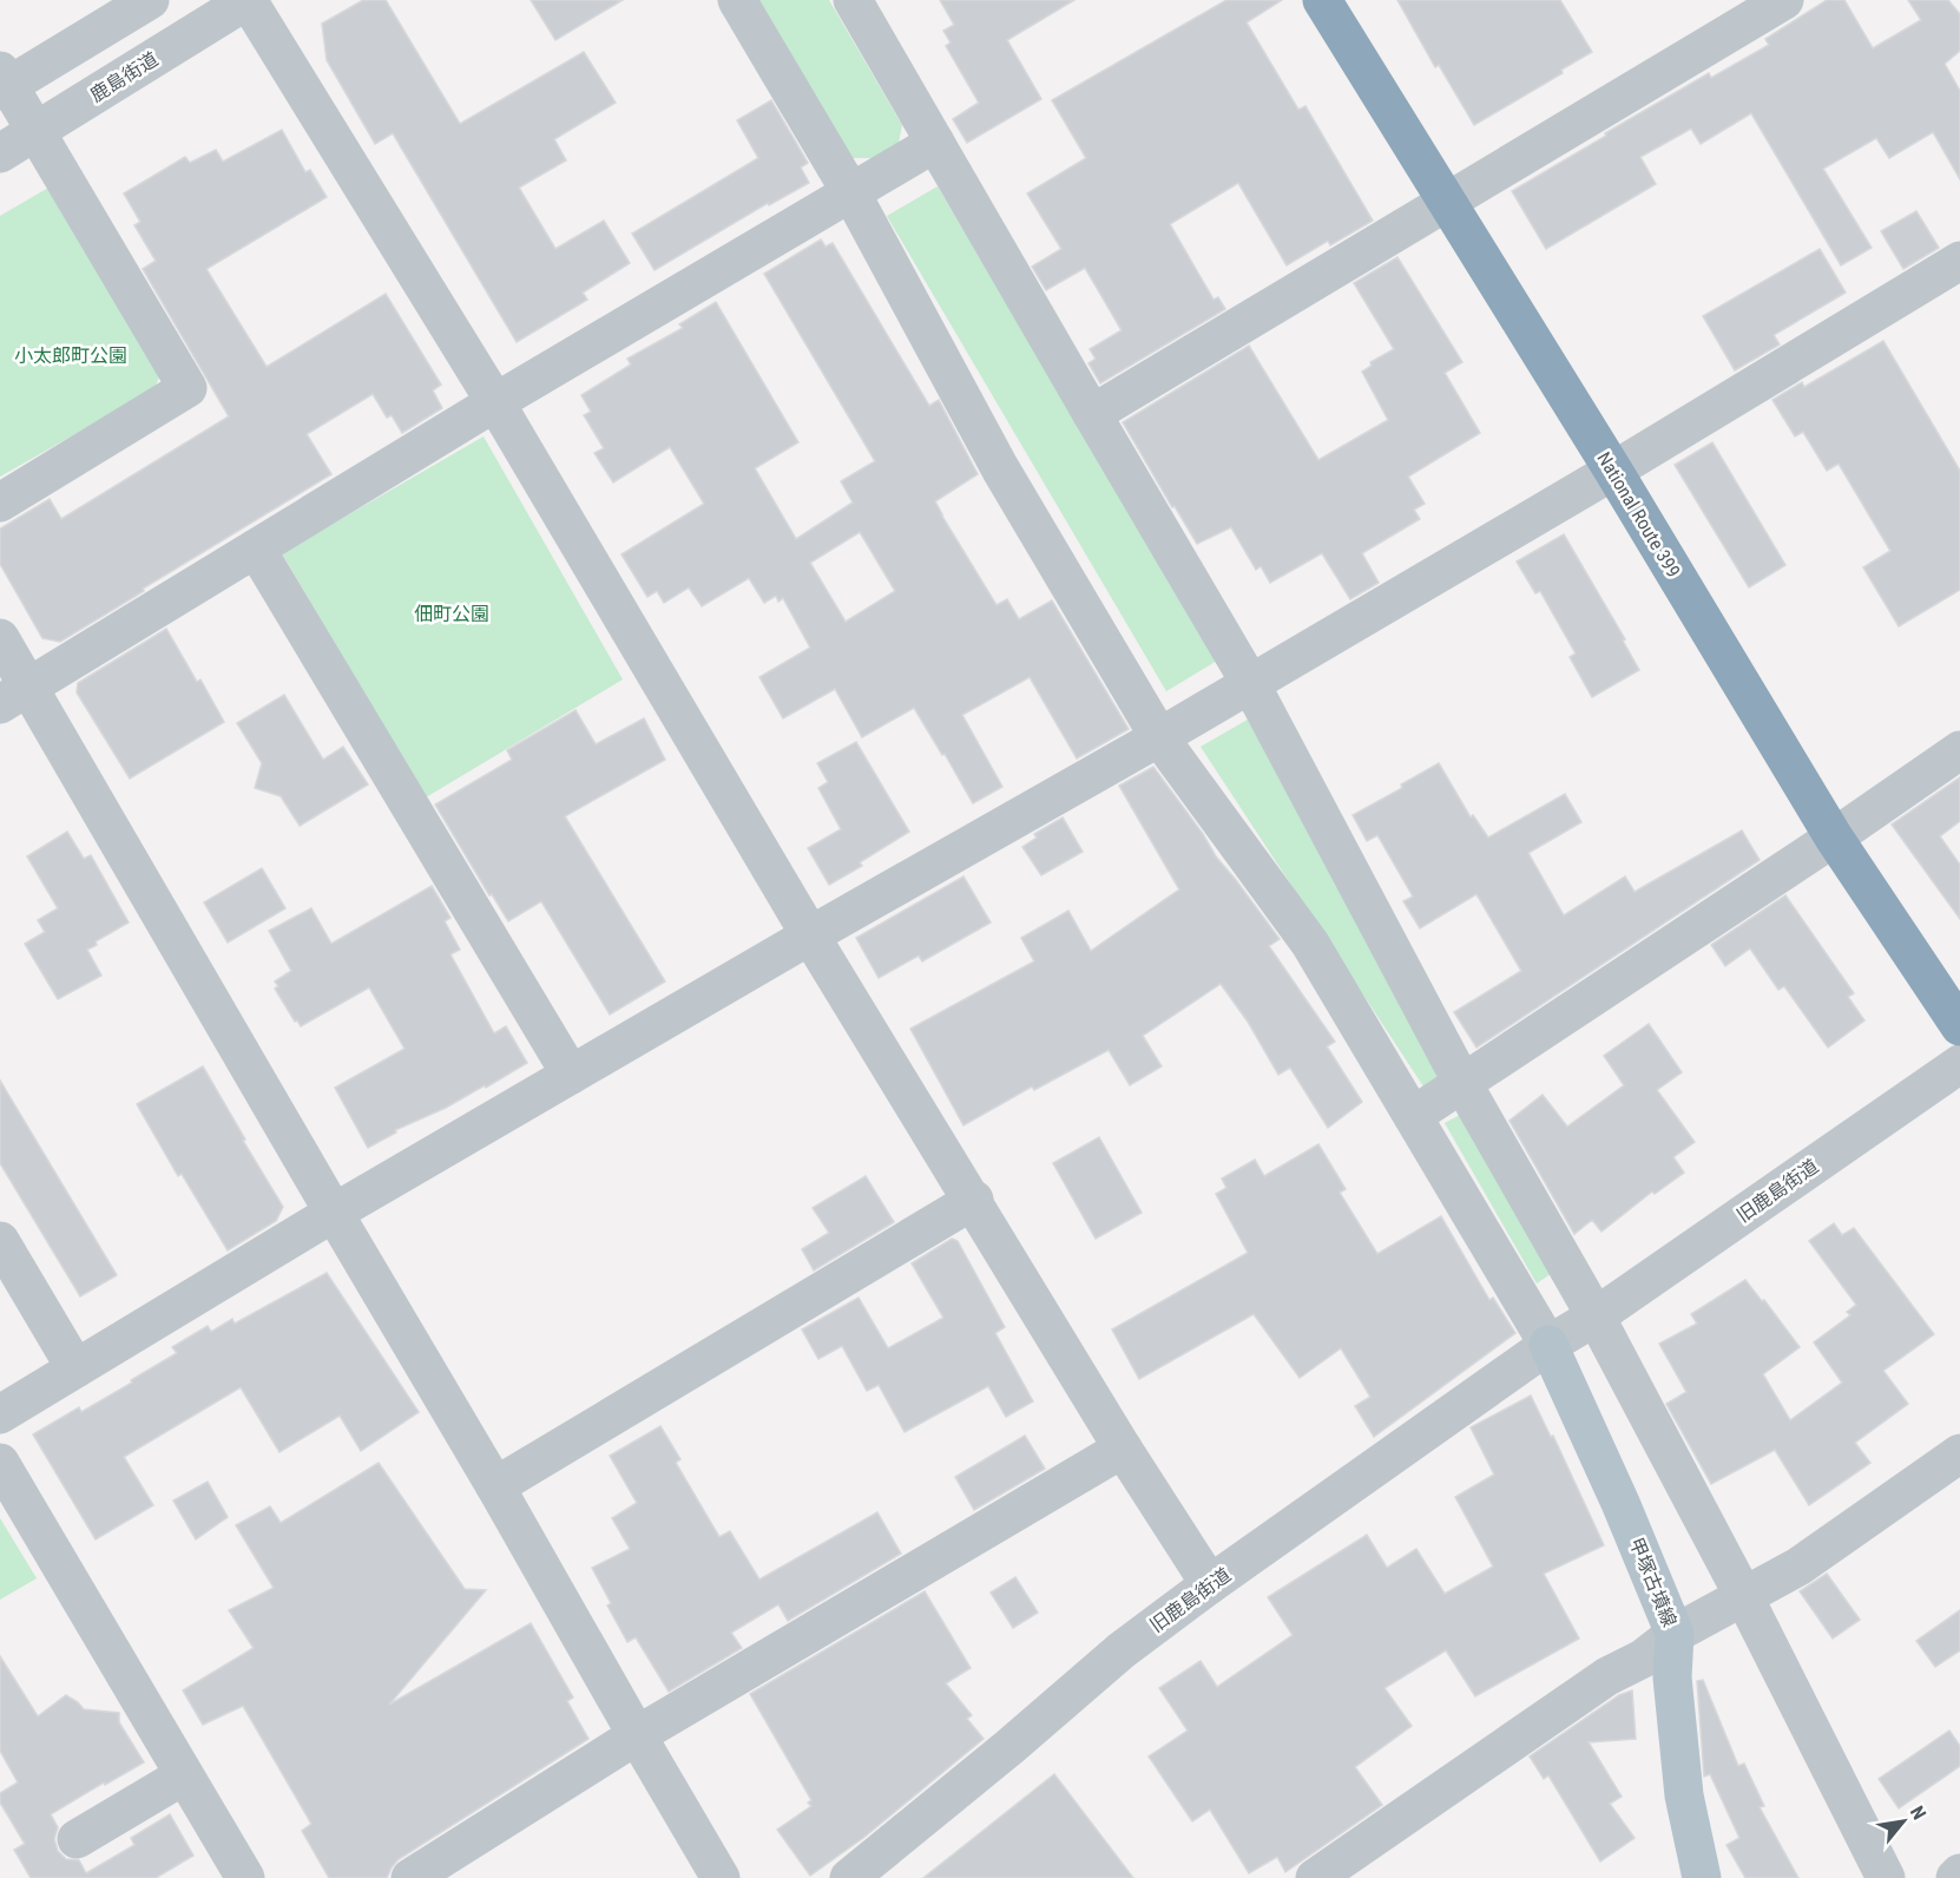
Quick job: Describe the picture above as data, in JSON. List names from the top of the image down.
{
  "streets": {
    "highway": ["National Route 399"],
    "main road": ["甲塚古墳線"],
    "street": ["鹿島街道", "旧鹿島街道"]
  },
  "crossings": [
    ["旧鹿島街道", "甲塚古墳線"]
  ],
  "parks": ["小太郎町公園", "佃町公園"],
  "north": "top right"
}
